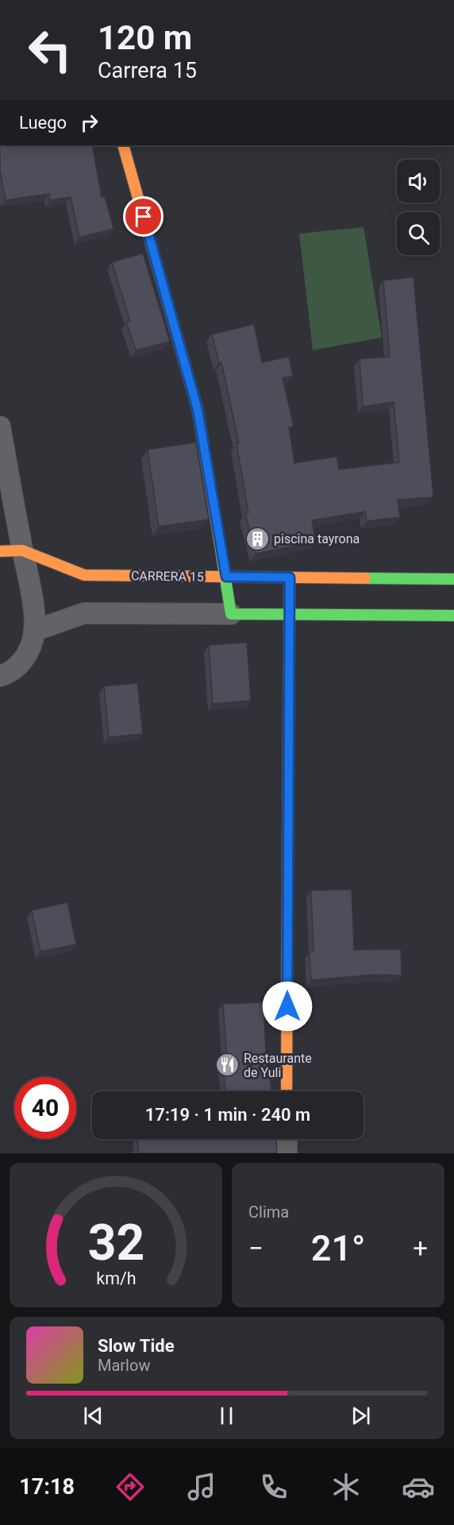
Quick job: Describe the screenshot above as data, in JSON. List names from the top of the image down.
{
  "streets": {
    "street": ["CARRERA 15"]
  },
  "places": {
    "building": ["piscina tayrona"],
    "restaurant": ["Restaurante de Yuli"]
  },
  "page": {
    "turn": ["120 m", "Carrera 15"],
    "then": "Luego",
    "limit": "40",
    "trip": "17:19 · 1 min · 240 m",
    "tile": "Clima",
    "heat": ["−", "21°", "+"],
    "song": ["Slow Tide", "Marlow"],
    "tabs": "17:18",
    "gauge": ["32", "km/h"]
  }
}
